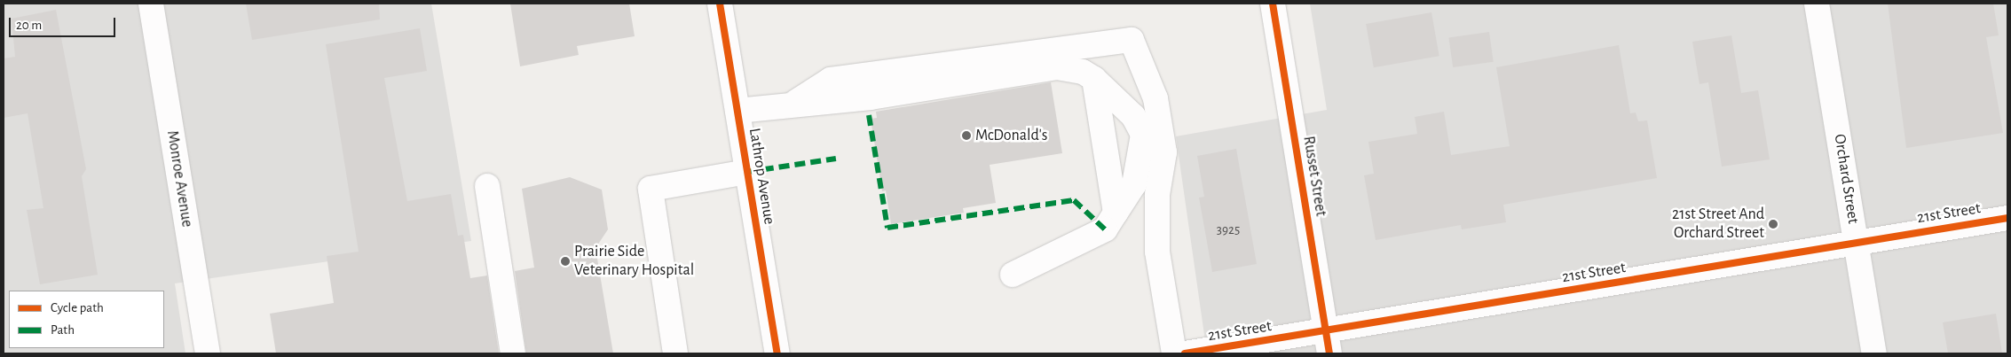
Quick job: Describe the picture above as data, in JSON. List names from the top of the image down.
{
  "streets": {
    "street": [
      "Lathrop Avenue",
      "Russet Street",
      "Monroe Avenue",
      "Orchard Street",
      "21st Street"
    ]
  },
  "crossings": [
    ["Russet Street", "21st Street"],
    ["Orchard Street", "21st Street"]
  ],
  "places": ["McDonald's", "21st Street And Orchard Street", "Prairie Side Veterinary Hospital"],
  "house_numbers": ["3925"],
  "legend": ["Cycle path", "Path"],
  "scale_bar": "20 m"
}
